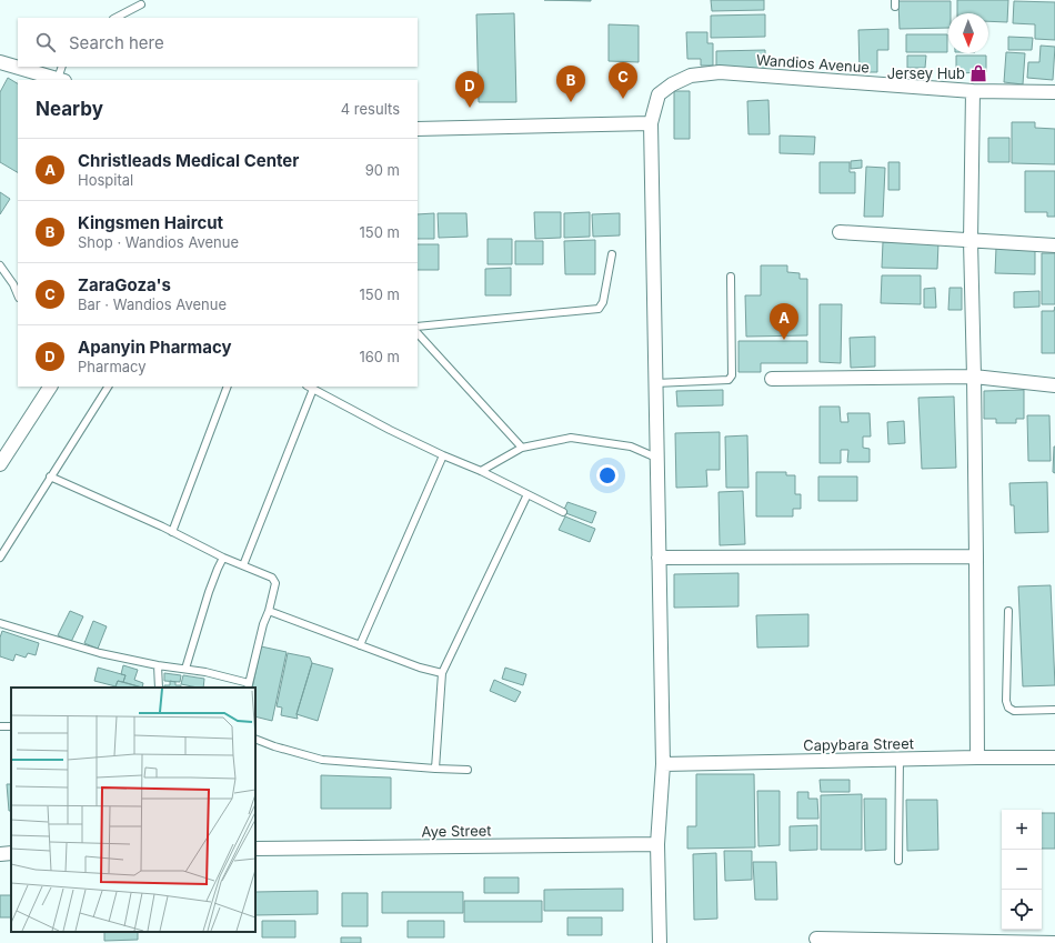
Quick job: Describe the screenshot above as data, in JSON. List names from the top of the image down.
{
  "streets": {
    "street": ["Wandios Avenue", "Capybara Street", "Aye Street"]
  },
  "crossings": [
    ["Wandios Avenue", "Capybara Street"],
    ["Wandios Avenue", "Aye Street"]
  ],
  "places": {
    "shop": ["Jersey Hub"]
  },
  "north": "bottom",
  "page": {
    "search": "Search here",
    "pins": [
      "C",
      "B",
      "D",
      "A"
    ],
    "heading": ["Nearby", "4 results"],
    "list": [
      {
        "mark": "A",
        "name": "Christleads Medical Center",
        "note": "Hospital",
        "value": "90 m"
      },
      {
        "mark": "B",
        "name": "Kingsmen Haircut",
        "note": "Shop · Wandios Avenue",
        "value": "150 m"
      },
      {
        "mark": "C",
        "name": "ZaraGoza's",
        "note": "Bar · Wandios Avenue",
        "value": "150 m"
      },
      {
        "mark": "D",
        "name": "Apanyin Pharmacy",
        "note": "Pharmacy",
        "value": "160 m"
      }
    ],
    "map_buttons": ["+", "−"]
  }
}
